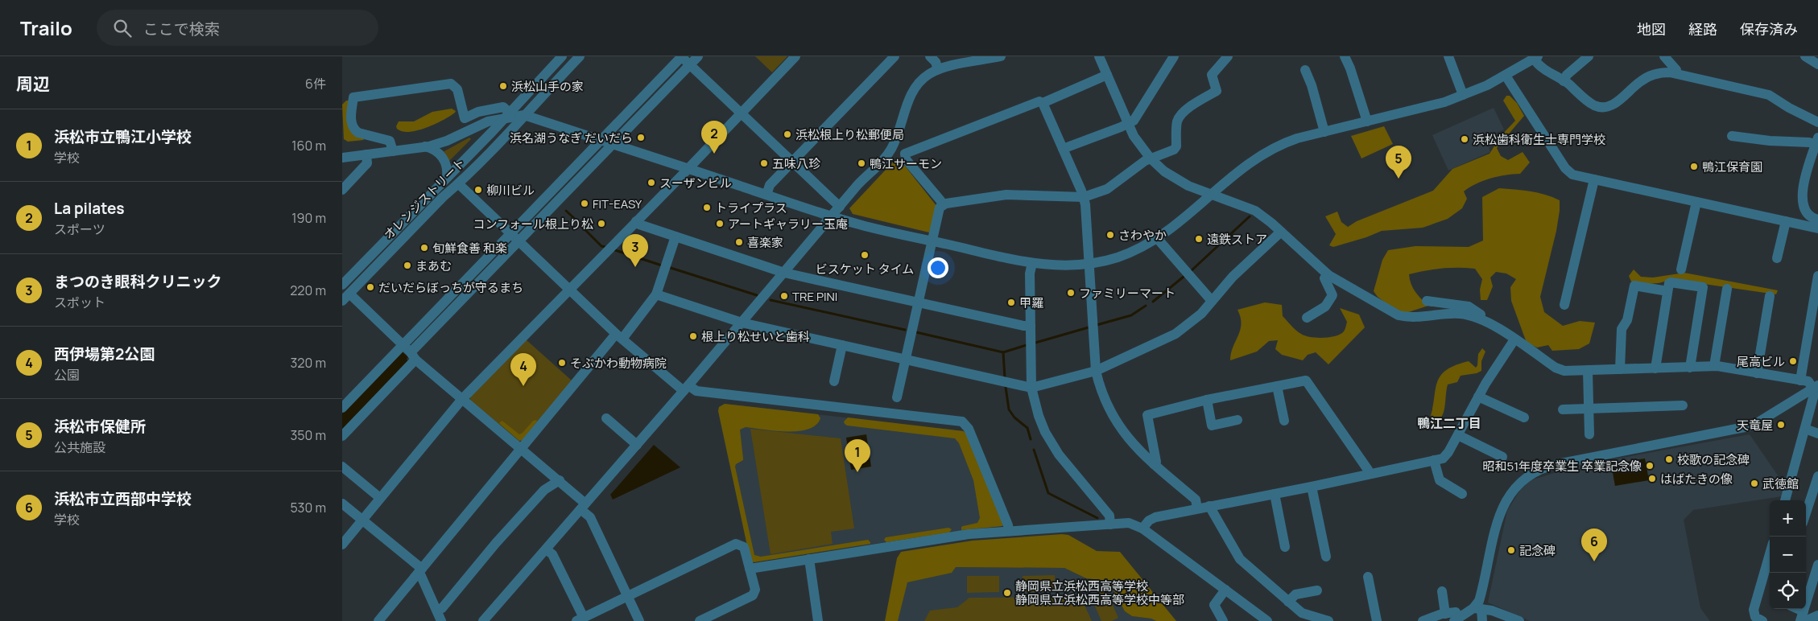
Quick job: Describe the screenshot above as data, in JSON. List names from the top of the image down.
{
  "streets": {
    "street": ["オレンジストリート"]
  },
  "districts": ["鴨江二丁目"],
  "places": [
    "浜松山手の家",
    "浜松根上り松郵便局",
    "浜名湖うなぎ だいだら",
    "浜松歯科衛生士専門学校",
    "五味八珍",
    "鴨江サーモン",
    "鴨江保育園",
    "スーザンビル",
    "柳川ビル",
    "FIT-EASY",
    "トライプラス",
    "コンフォール根上り松",
    "アートギャラリー玉庵",
    "さわやか",
    "遠鉄ストア",
    "喜楽家",
    "旬鮮食善 和楽",
    "ビスケット タイム",
    "まあむ",
    "だいだらぼっちが守るまち",
    "ファミリーマート",
    "TRE PINI",
    "甲羅",
    "根上り松せいと歯科",
    "尾高ビル",
    "そぶかわ動物病院",
    "天竜屋",
    "校歌の記念碑",
    "昭和51年度卒業生 卒業記念像",
    "はばたきの像",
    "武徳館",
    "記念碑",
    "静岡県立浜松西高等学校 静岡県立浜松西高等学校中等部"
  ],
  "page": {
    "header": "Trailo",
    "search": "ここで検索",
    "nav": ["地図", "経路", "保存済み"],
    "heading": ["周辺", "6件"],
    "list": [
      {
        "mark": "1",
        "name": "浜松市立鴨江小学校",
        "note": "学校",
        "value": "160 m"
      },
      {
        "mark": "2",
        "name": "La pilates",
        "note": "スポーツ",
        "value": "190 m"
      },
      {
        "mark": "3",
        "name": "まつのき眼科クリニック",
        "note": "スポット",
        "value": "220 m"
      },
      {
        "mark": "4",
        "name": "西伊場第2公園",
        "note": "公園",
        "value": "320 m"
      },
      {
        "mark": "5",
        "name": "浜松市保健所",
        "note": "公共施設",
        "value": "350 m"
      },
      {
        "mark": "6",
        "name": "浜松市立西部中学校",
        "note": "学校",
        "value": "530 m"
      }
    ],
    "pins": [
      "2",
      "5",
      "3",
      "4",
      "1",
      "6"
    ],
    "map_buttons": ["+", "−"]
  }
}
